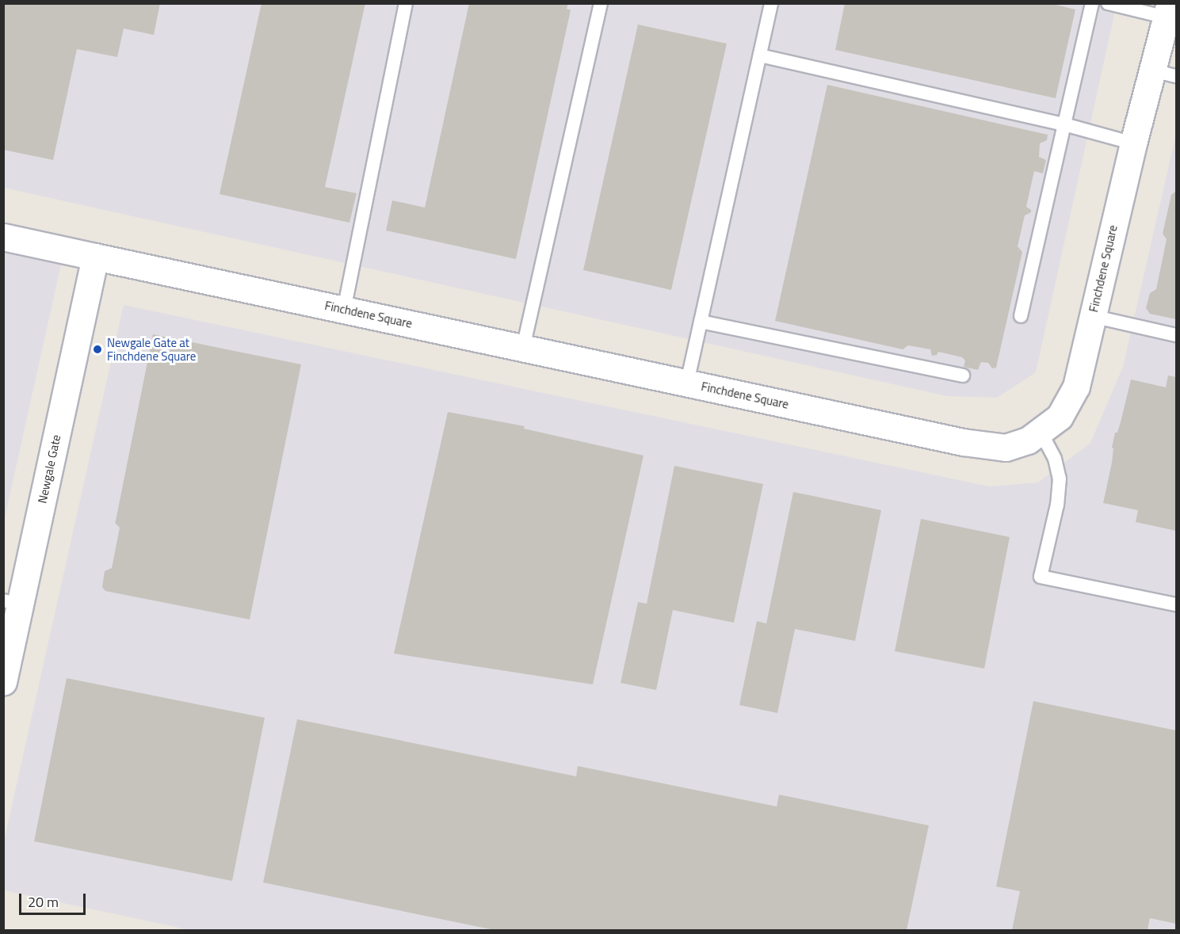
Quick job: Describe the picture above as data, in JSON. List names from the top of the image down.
{
  "streets": {
    "street": ["Finchdene Square", "Newgale Gate"]
  },
  "crossings": [
    ["Finchdene Square", "Newgale Gate"]
  ],
  "places": ["Newgale Gate at Finchdene Square"],
  "scale_bar": "20 m"
}
